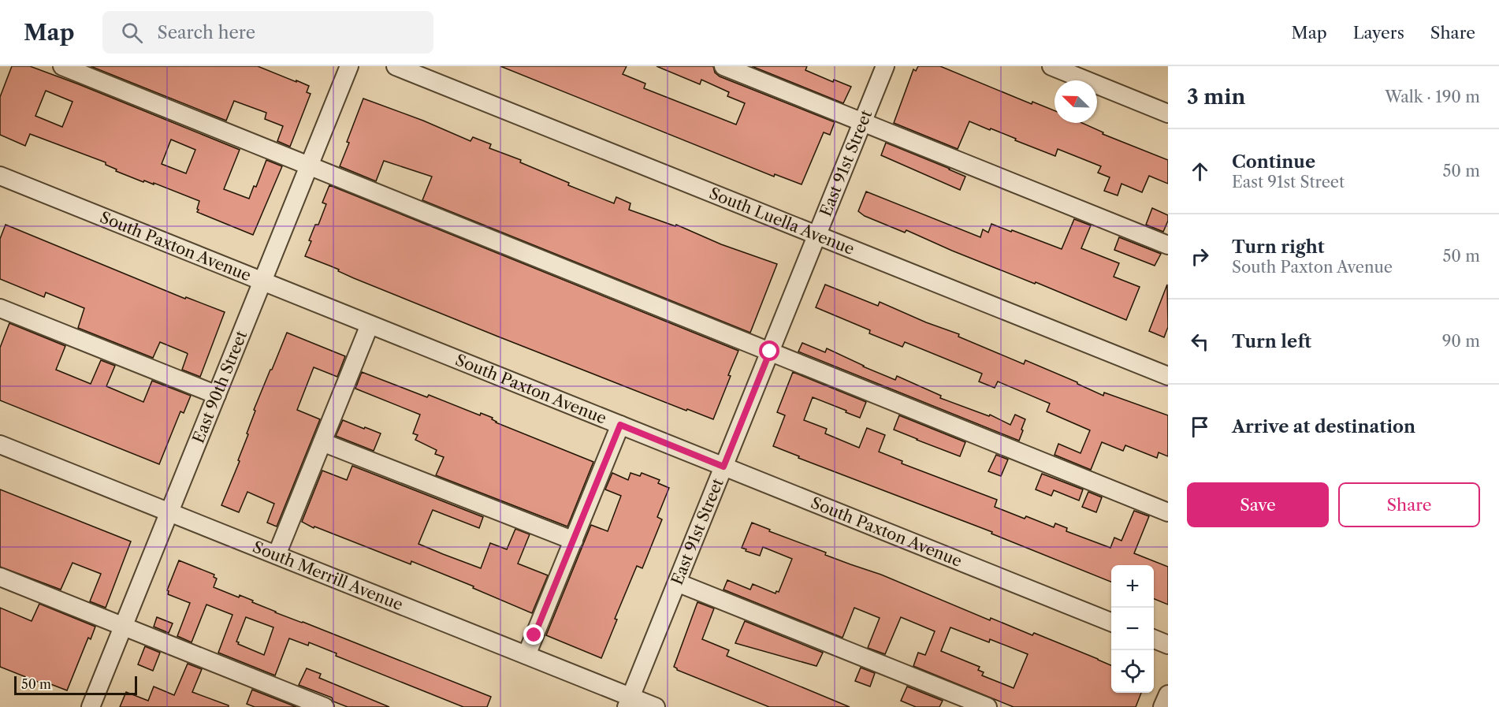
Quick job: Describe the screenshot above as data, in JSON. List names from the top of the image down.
{
  "streets": {
    "street": [
      "East 91st Street",
      "South Luella Avenue",
      "South Paxton Avenue",
      "East 90th Street",
      "South Merrill Avenue"
    ]
  },
  "crossings": [
    ["East 91st Street", "South Luella Avenue"],
    ["East 91st Street", "South Paxton Avenue"],
    ["East 91st Street", "South Merrill Avenue"],
    ["South Paxton Avenue", "East 90th Street"],
    ["East 90th Street", "South Merrill Avenue"]
  ],
  "scale_bar": "50 m",
  "north": "top left",
  "page": {
    "header": "Map",
    "search": "Search here",
    "nav": ["Map", "Layers", "Share"],
    "heading": ["3 min", "Walk · 190 m"],
    "list": [
      ["Continue", "East 91st Street", "50 m"],
      ["Turn right", "South Paxton Avenue", "50 m"],
      ["Turn left", "90 m"],
      "Arrive at destination"
    ],
    "buttons": ["Save", "Share"],
    "map_buttons": ["+", "−"],
    "scale": "50 m"
  }
}
